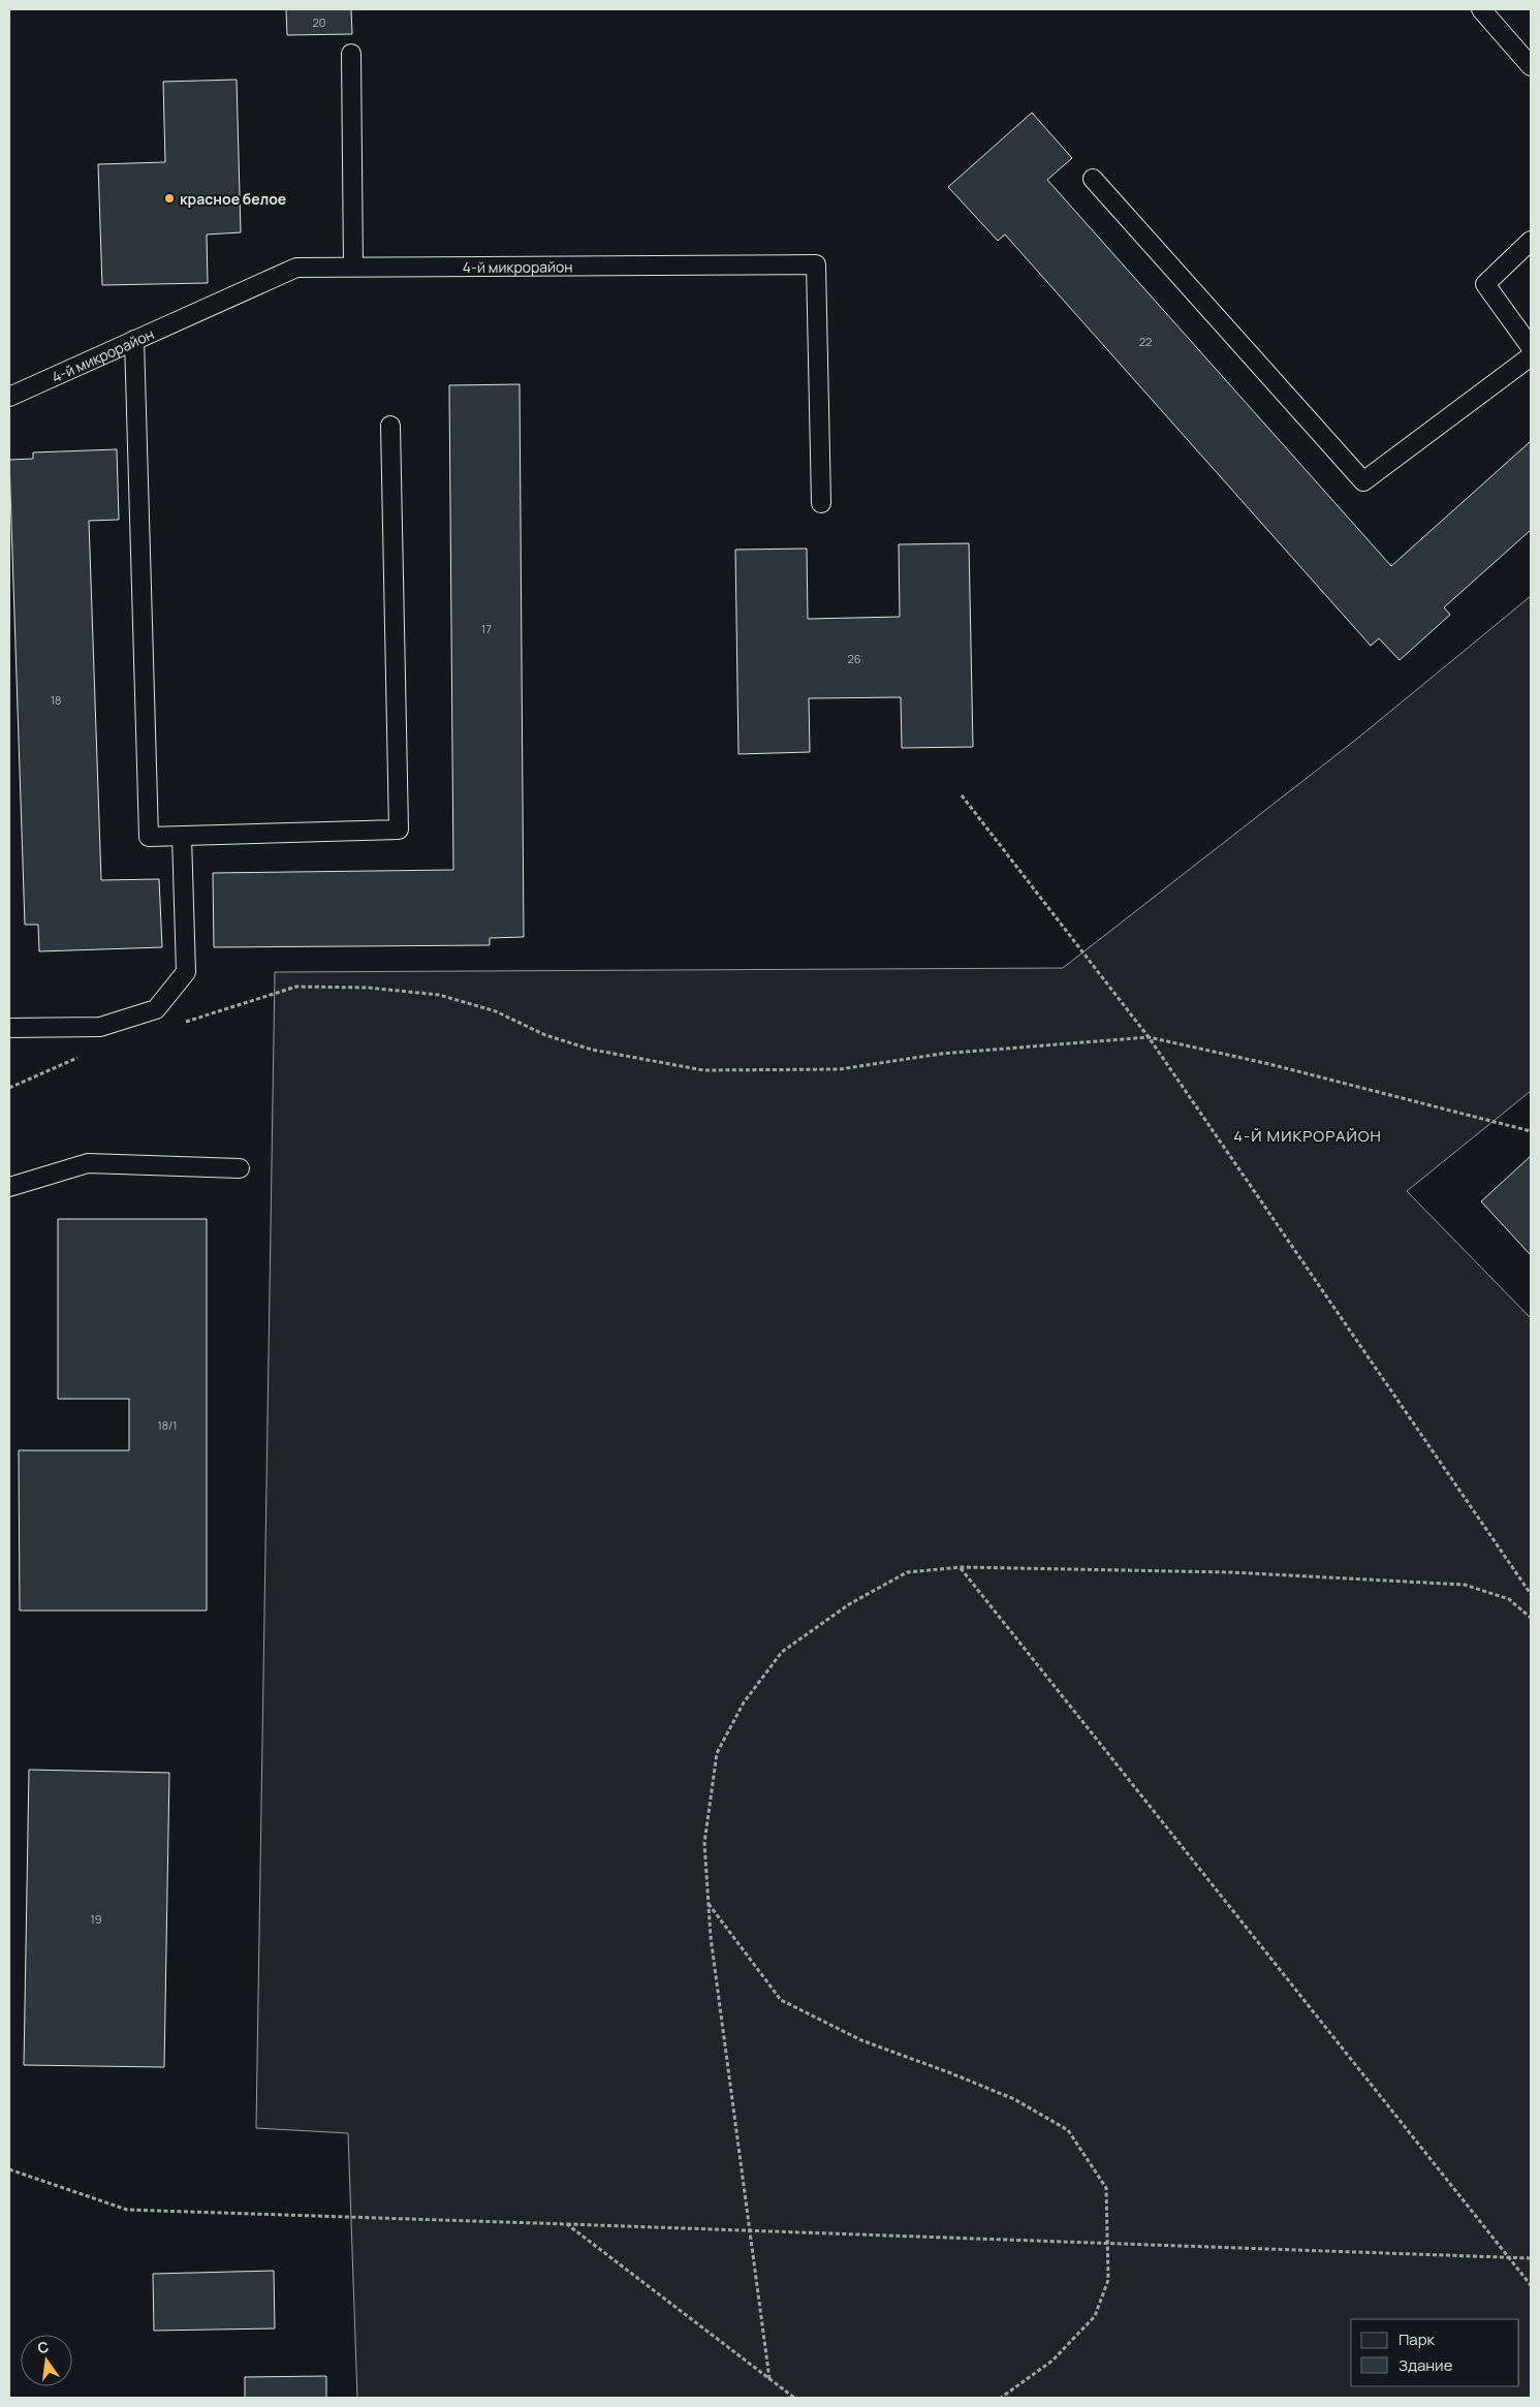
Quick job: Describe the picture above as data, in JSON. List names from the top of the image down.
{
  "streets": {
    "lane": ["4-й микрорайон"]
  },
  "districts": ["4-Й МИКРОРАЙОН"],
  "places": ["красное белое"],
  "house_numbers": [
    "20",
    "22",
    "17",
    "26",
    "18",
    "18/1",
    "19"
  ],
  "legend": ["Парк", "Здание"],
  "north": "top"
}
